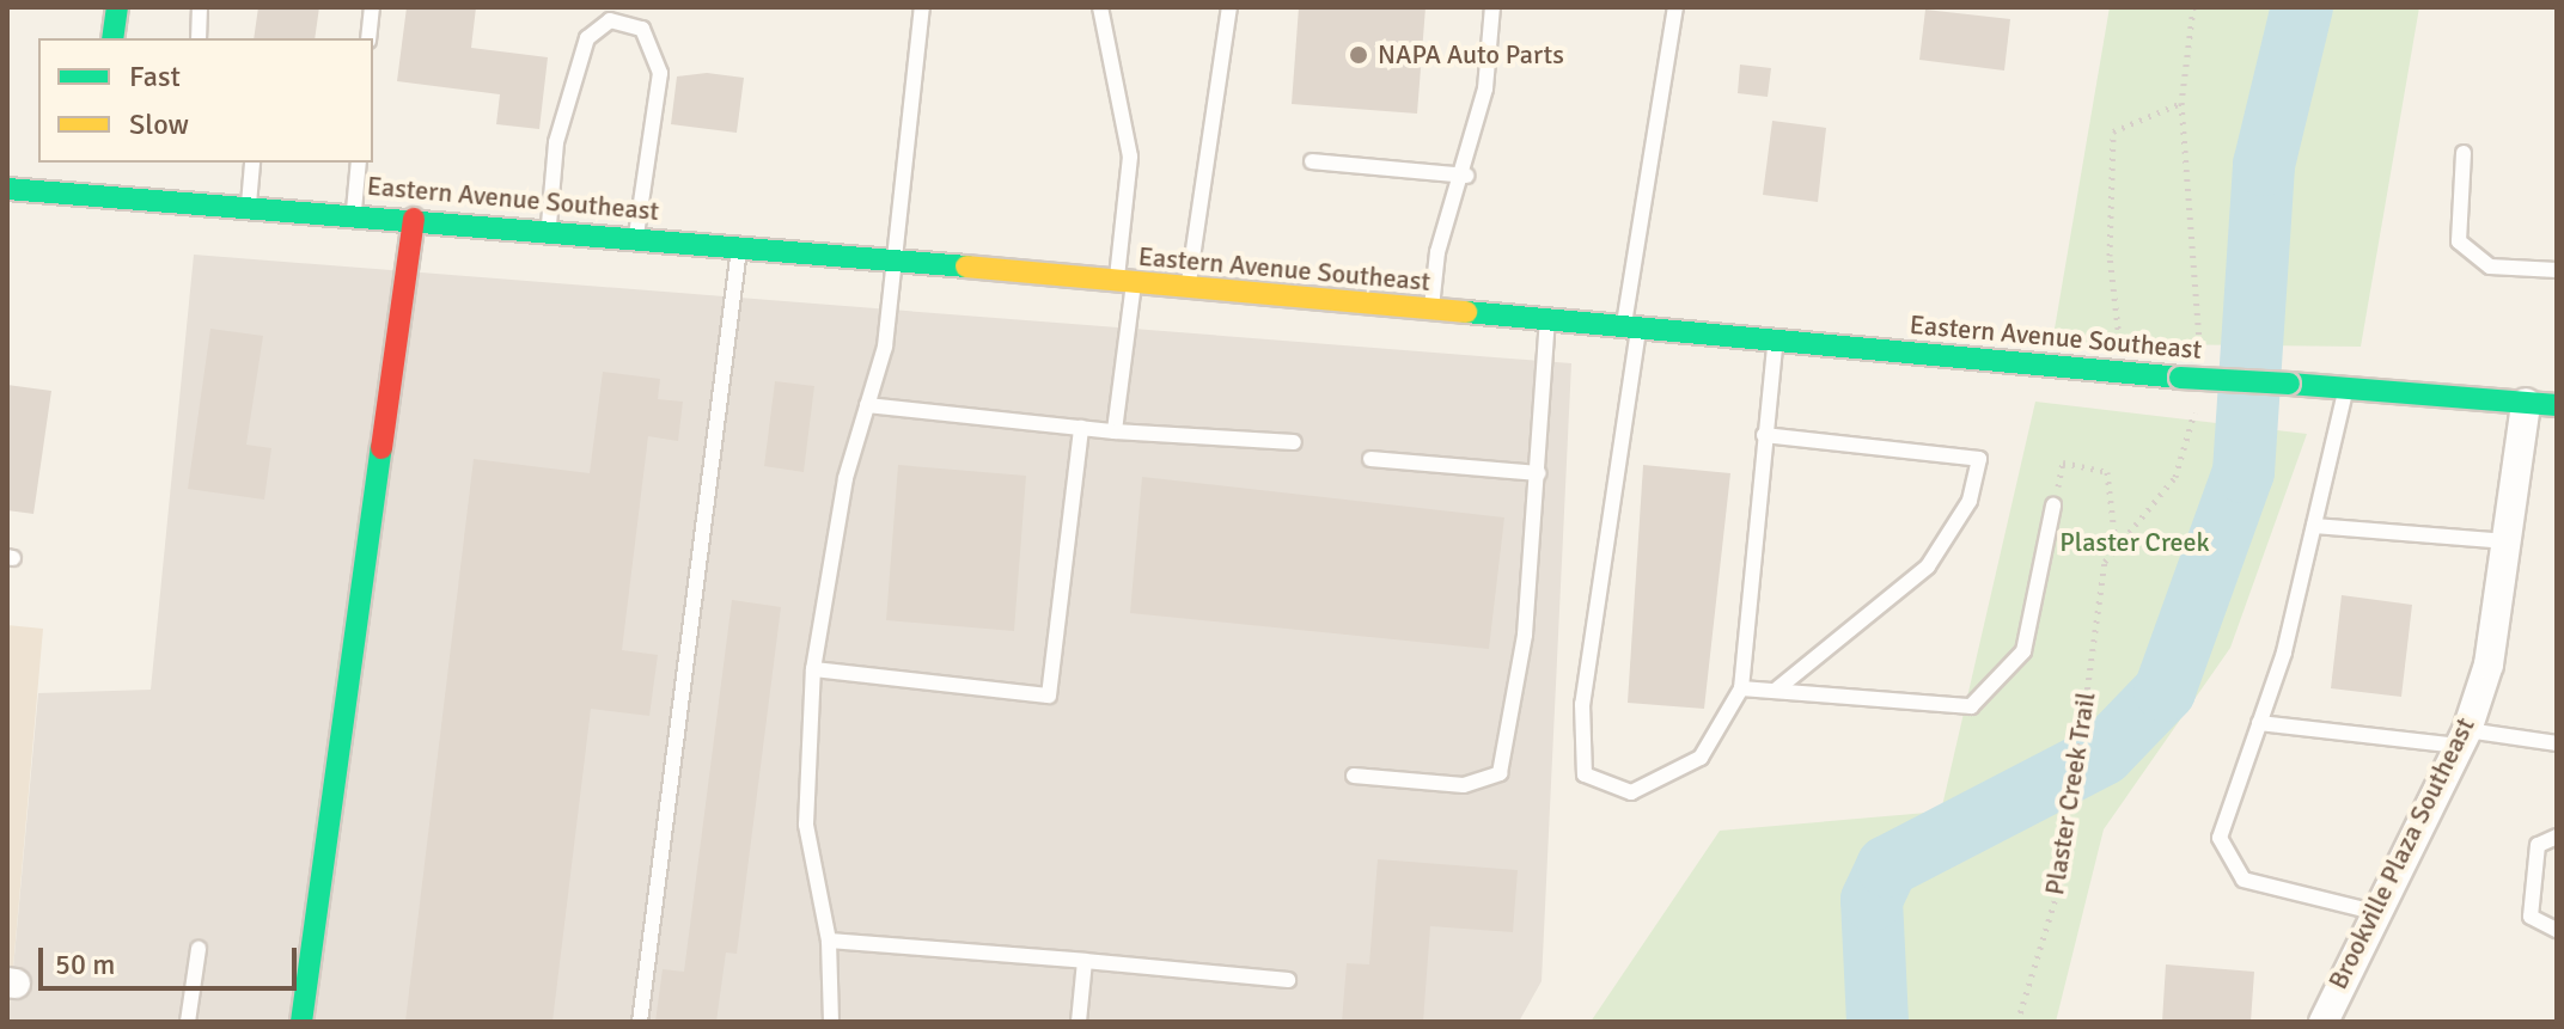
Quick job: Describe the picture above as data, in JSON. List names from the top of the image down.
{
  "streets": {
    "main road": ["Eastern Avenue Southeast"],
    "street": ["Brookville Plaza Southeast"],
    "path": ["Plaster Creek Trail"]
  },
  "crossings": [
    ["Eastern Avenue Southeast", "Brookville Plaza Southeast"]
  ],
  "parks": ["Plaster Creek"],
  "places": ["NAPA Auto Parts"],
  "legend": ["Fast", "Slow"],
  "scale_bar": "50 m"
}
